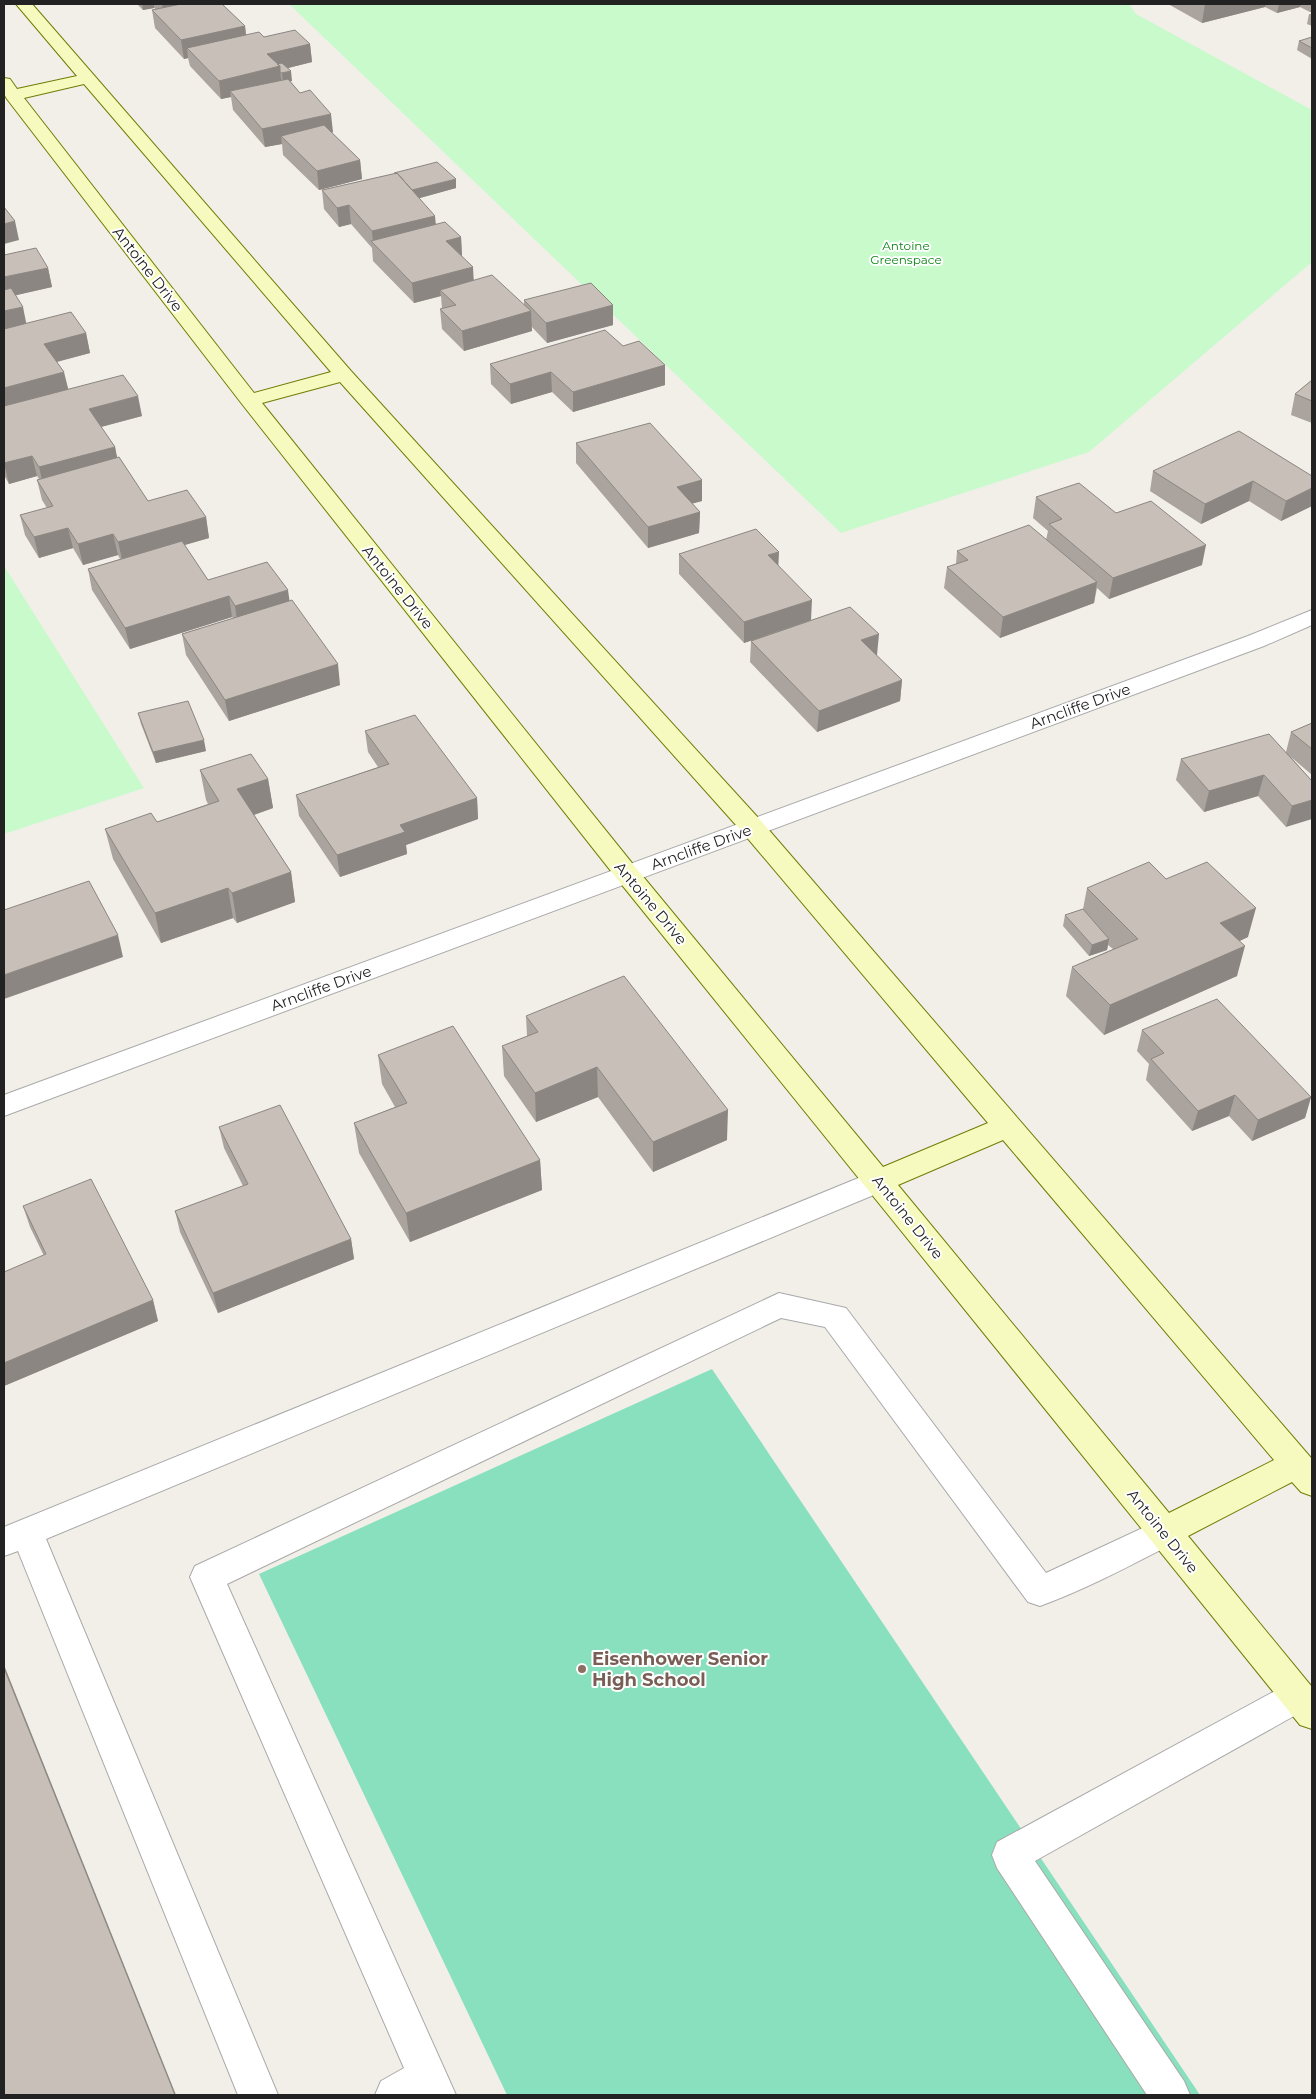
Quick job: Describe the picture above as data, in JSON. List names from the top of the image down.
{
  "streets": {
    "main road": ["Antoine Drive"],
    "street": ["Arncliffe Drive"]
  },
  "crossings": [
    ["Antoine Drive", "Arncliffe Drive"]
  ],
  "parks": ["Antoine Greenspace"],
  "places": ["Eisenhower Senior High School"]
}
